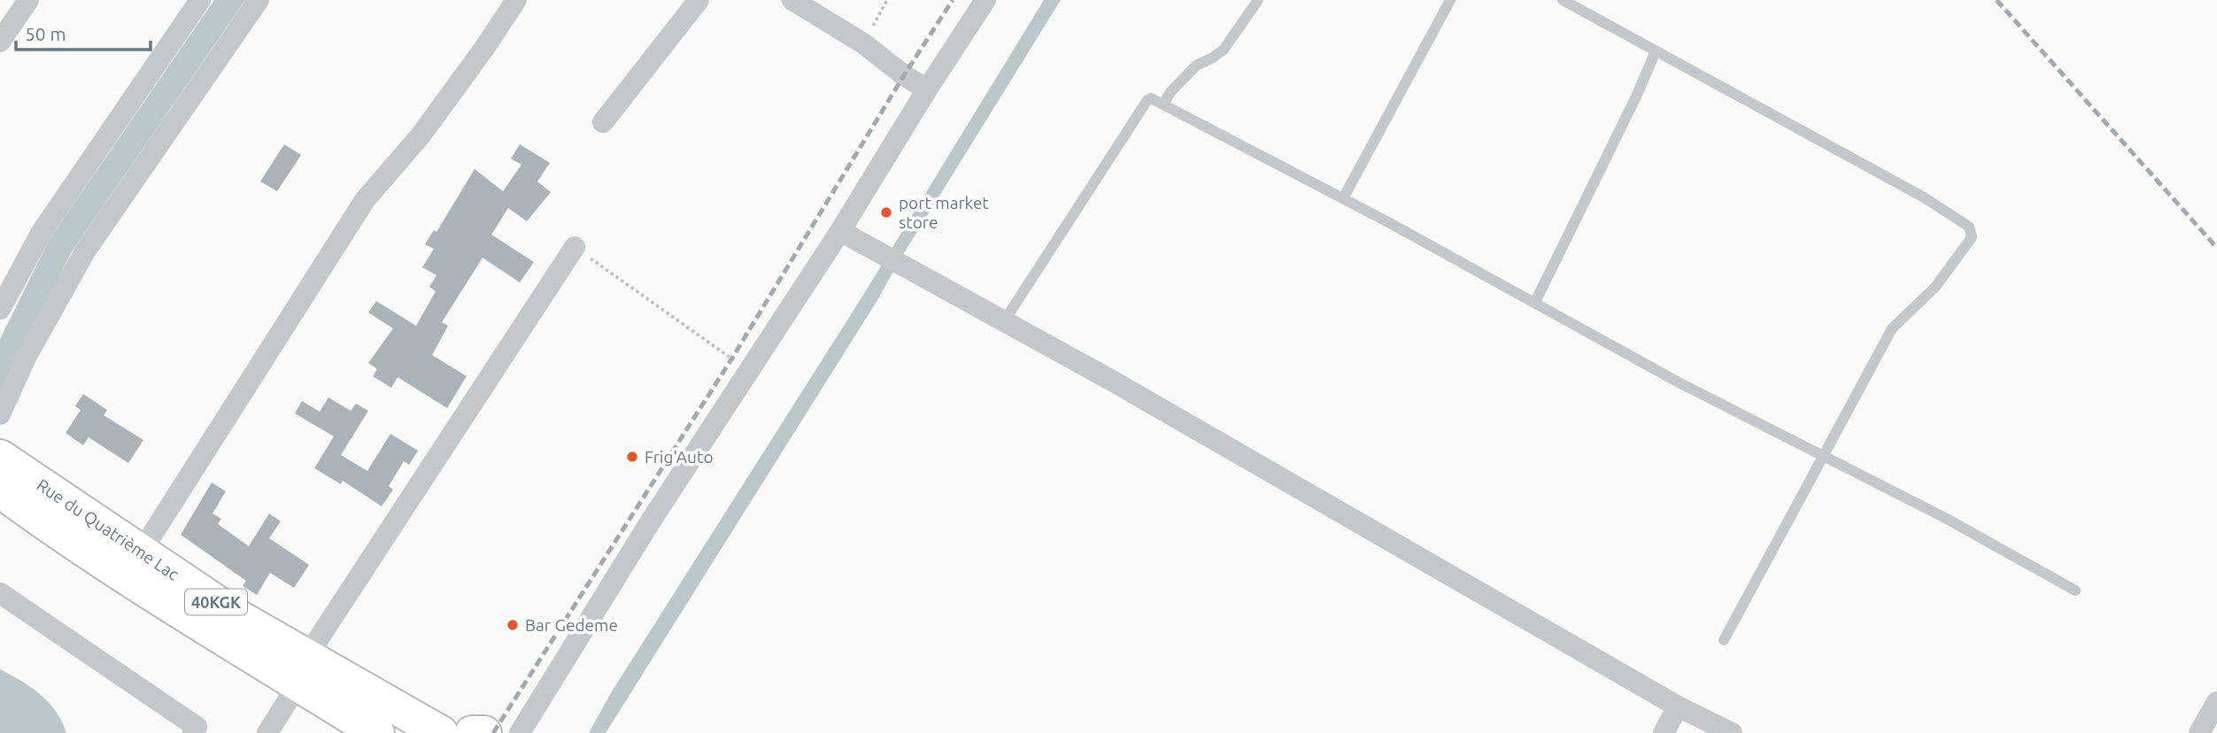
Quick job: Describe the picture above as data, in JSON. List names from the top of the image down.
{
  "streets": {
    "main road": ["Rue du Quatrième Lac", "40KGK"]
  },
  "places": ["port market store", "Frig'Auto", "Bar Gedeme"],
  "scale_bar": "50 m"
}
